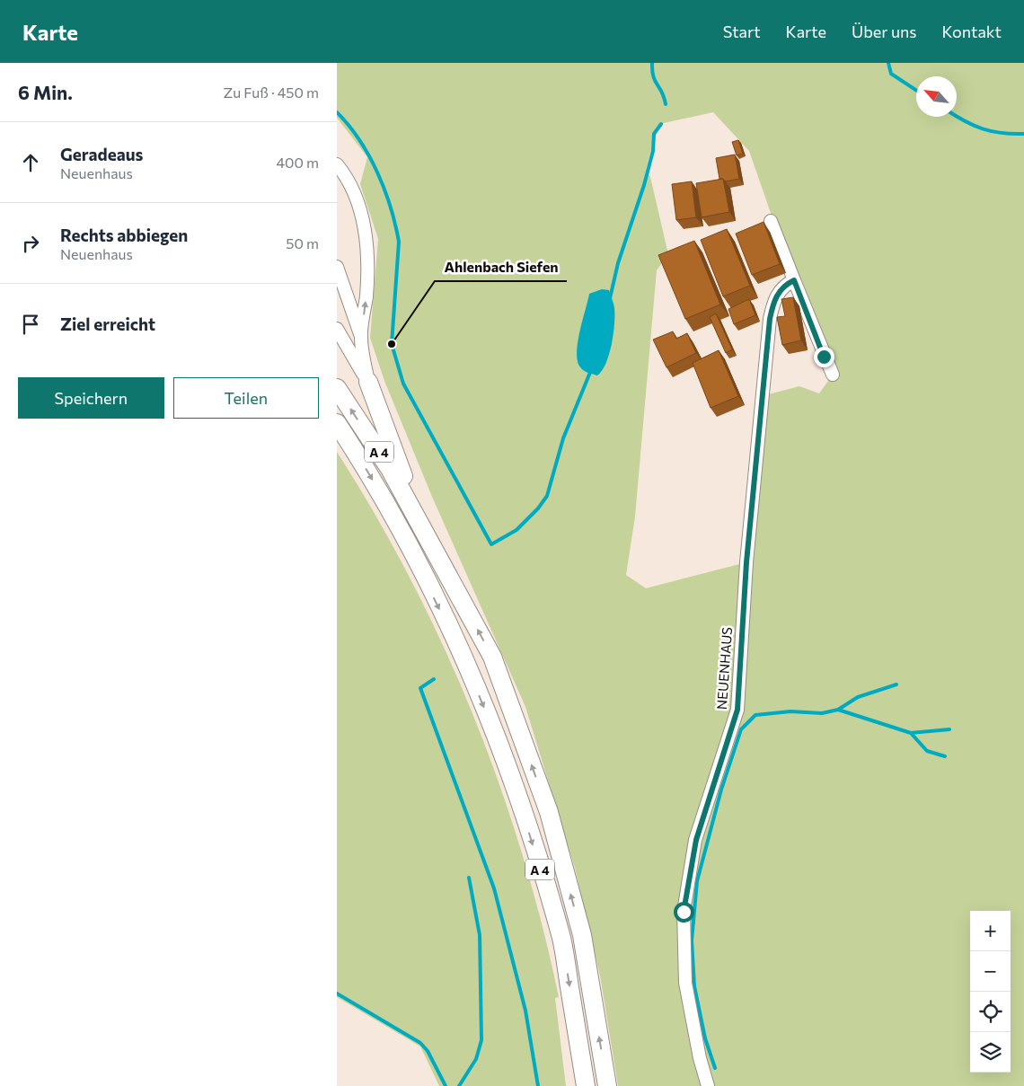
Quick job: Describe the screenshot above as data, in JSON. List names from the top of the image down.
{
  "streets": {
    "highway": ["A 4"],
    "street": ["NEUENHAUS"]
  },
  "places": ["Ahlenbach Siefen"],
  "north": "top left",
  "page": {
    "header": "Karte",
    "nav": [
      "Start",
      "Karte",
      "Über uns",
      "Kontakt"
    ],
    "heading": ["6 Min.", "Zu Fuß · 450 m"],
    "list": [
      ["Geradeaus", "Neuenhaus", "400 m"],
      ["Rechts abbiegen", "Neuenhaus", "50 m"],
      "Ziel erreicht"
    ],
    "buttons": ["Speichern", "Teilen"],
    "map_buttons": ["+", "−"]
  }
}
